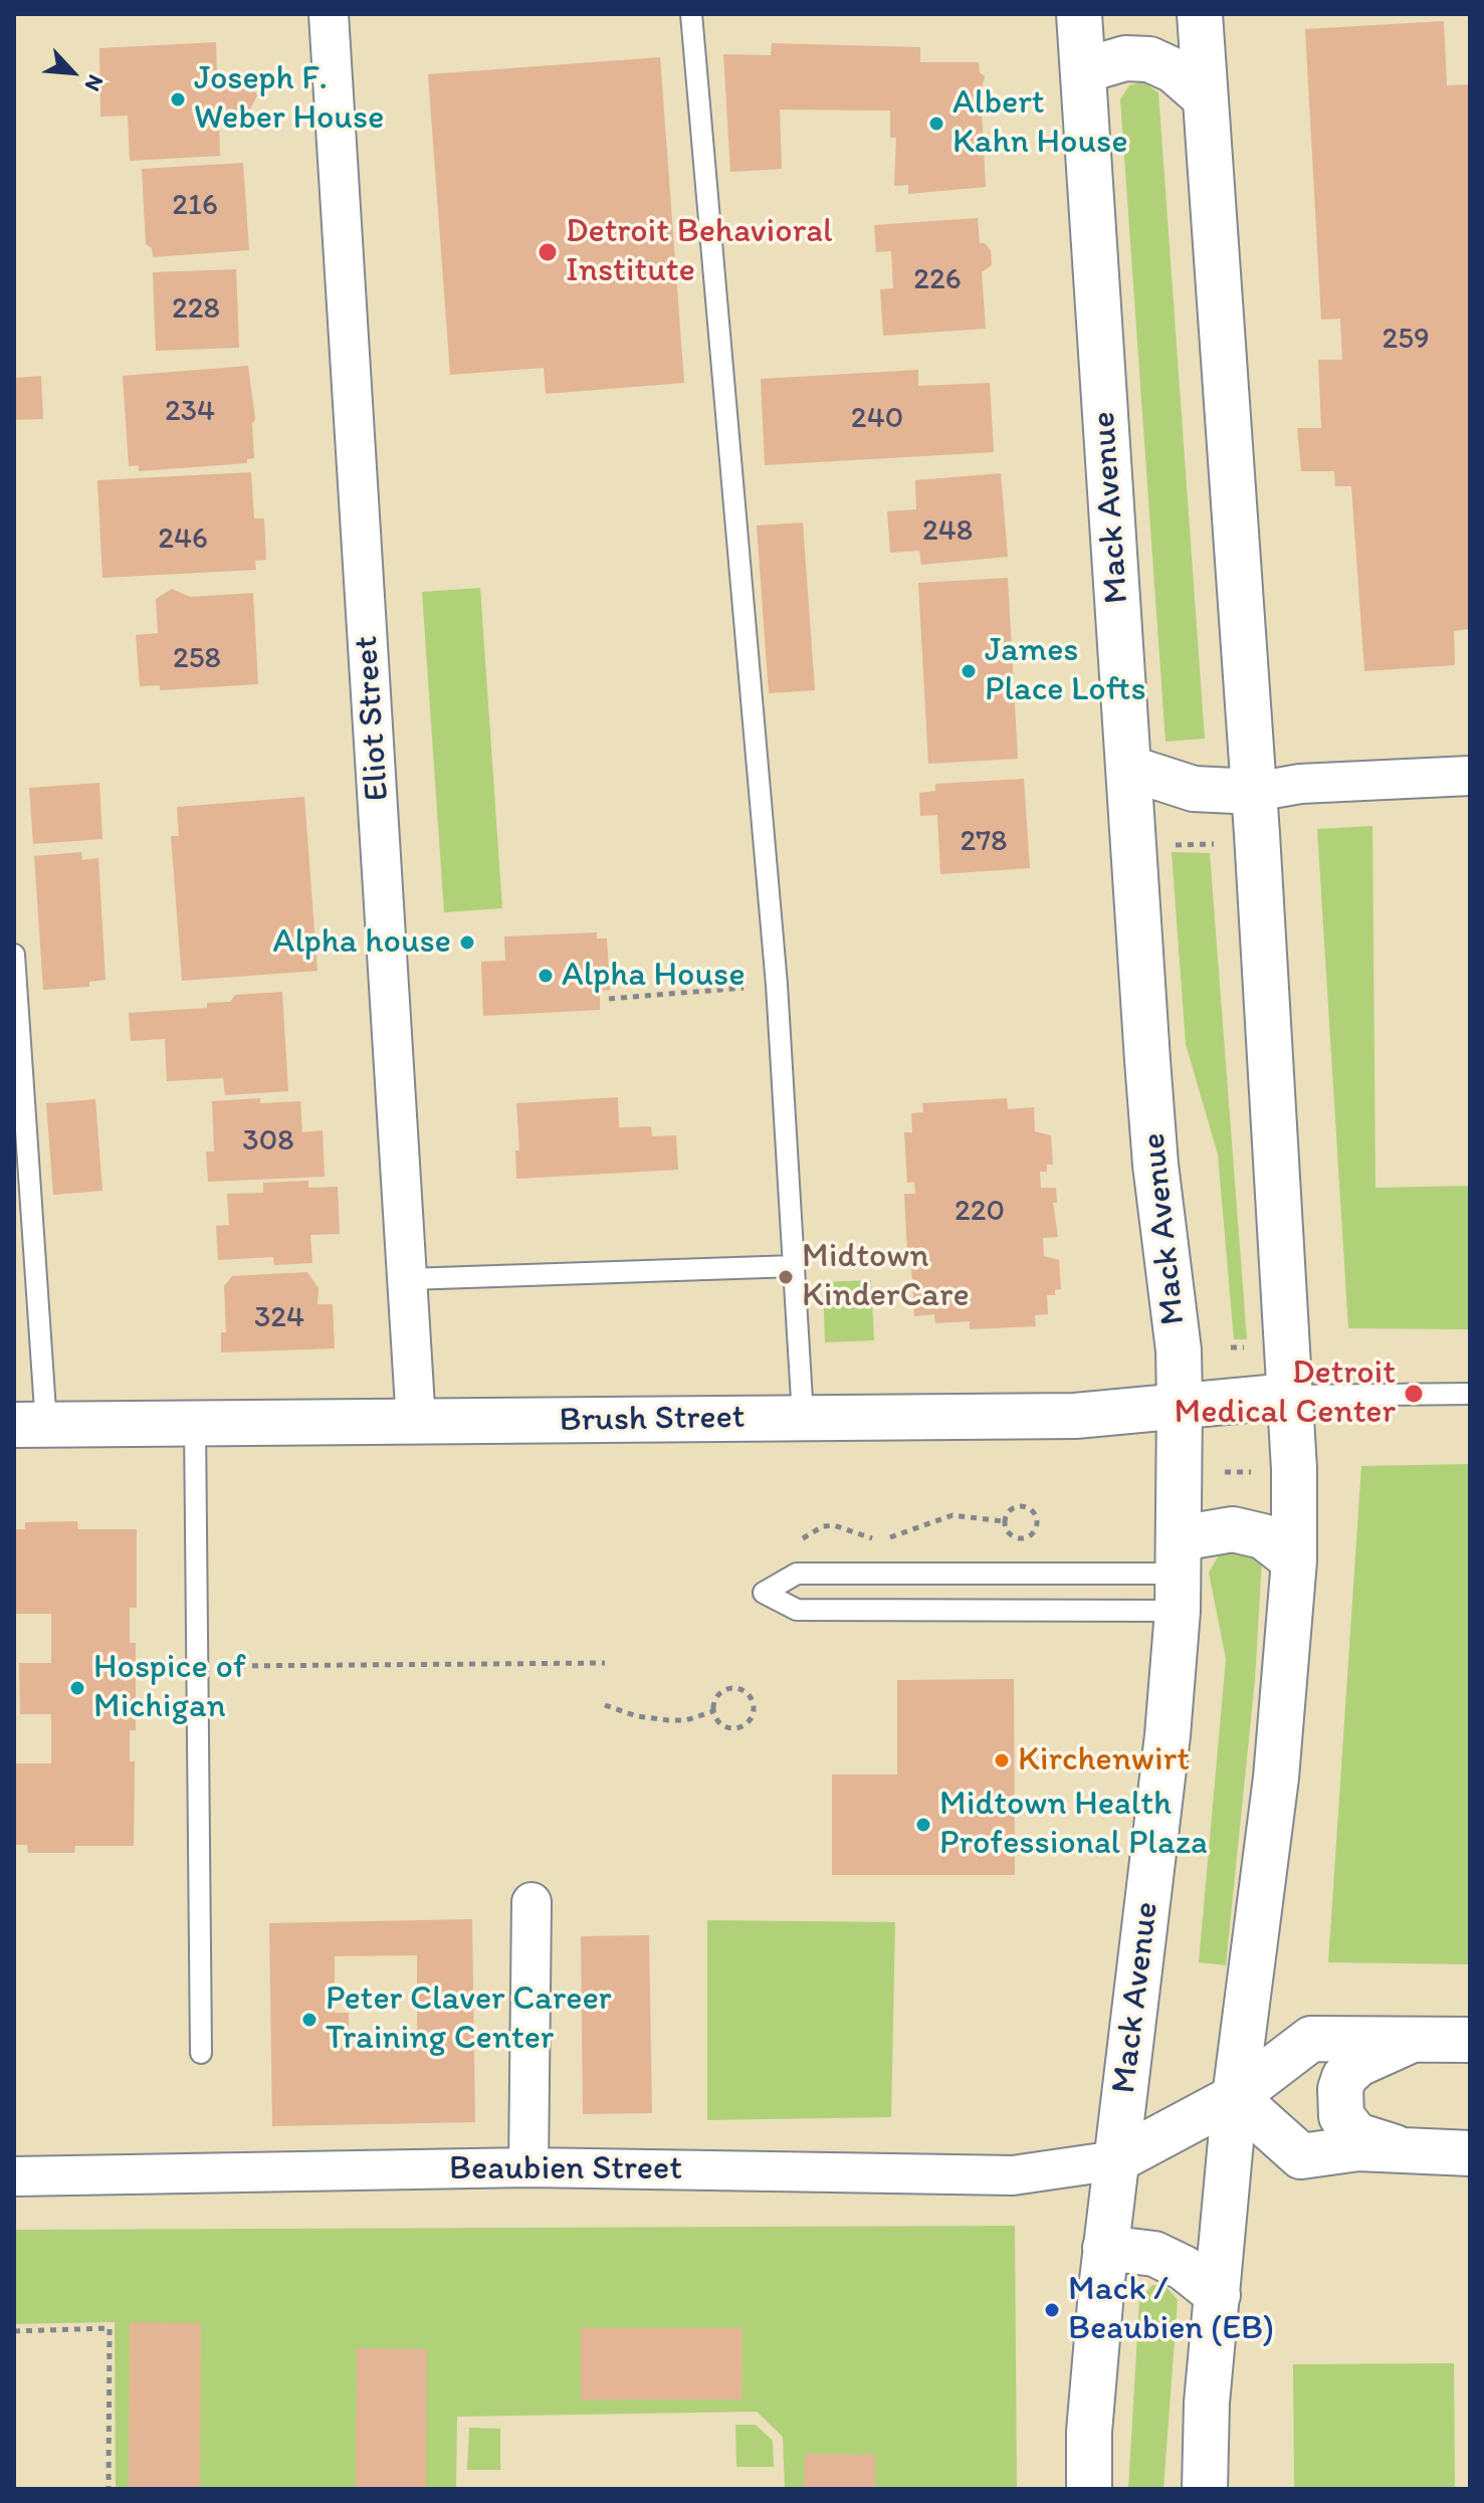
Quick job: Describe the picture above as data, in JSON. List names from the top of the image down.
{
  "streets": {
    "main road": ["Mack Avenue", "Brush Street"],
    "street": ["Eliot Street", "Beaubien Street"]
  },
  "crossings": [
    ["Mack Avenue", "Brush Street"],
    ["Mack Avenue", "Beaubien Street"],
    ["Eliot Street", "Brush Street"]
  ],
  "places": [
    "Joseph F. Weber House",
    "Albert Kahn House",
    "Detroit Behavioral Institute",
    "James Place Lofts",
    "Alpha house",
    "Alpha House",
    "Midtown KinderCare",
    "Detroit Medical Center",
    "Hospice of Michigan",
    "Kirchenwirt",
    "Midtown Health Professional Plaza",
    "Peter Claver Career Training Center",
    "Mack / Beaubien (EB)"
  ],
  "house_numbers": [
    "216",
    "226",
    "228",
    "259",
    "234",
    "240",
    "248",
    "246",
    "258",
    "278",
    "308",
    "220",
    "324"
  ],
  "north": "bottom right"
}
